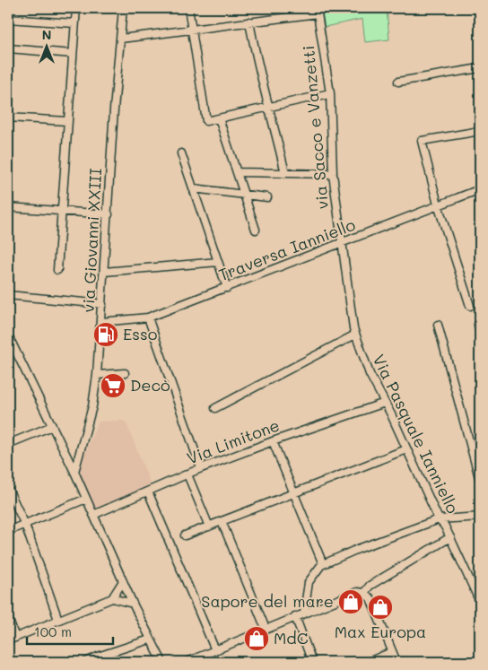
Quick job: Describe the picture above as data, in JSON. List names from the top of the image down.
{
  "streets": {
    "street": [
      "via Sacco e Vanzetti",
      "via Giovanni XXIII",
      "Traversa Ianniello",
      "Via Pasquale Ianniello",
      "Via Limitone"
    ]
  },
  "crossings": [
    ["via Sacco e Vanzetti", "Traversa Ianniello"],
    ["via Sacco e Vanzetti", "Via Pasquale Ianniello"],
    ["via Giovanni XXIII", "Traversa Ianniello"],
    ["Via Pasquale Ianniello", "Via Limitone"]
  ],
  "places": {
    "fuel station": ["Esso"],
    "supermarket": ["Decò"],
    "shop": ["Sapore del mare", "Max Europa", "MdC"]
  },
  "scale_bar": "100 m",
  "north": "top"
}
